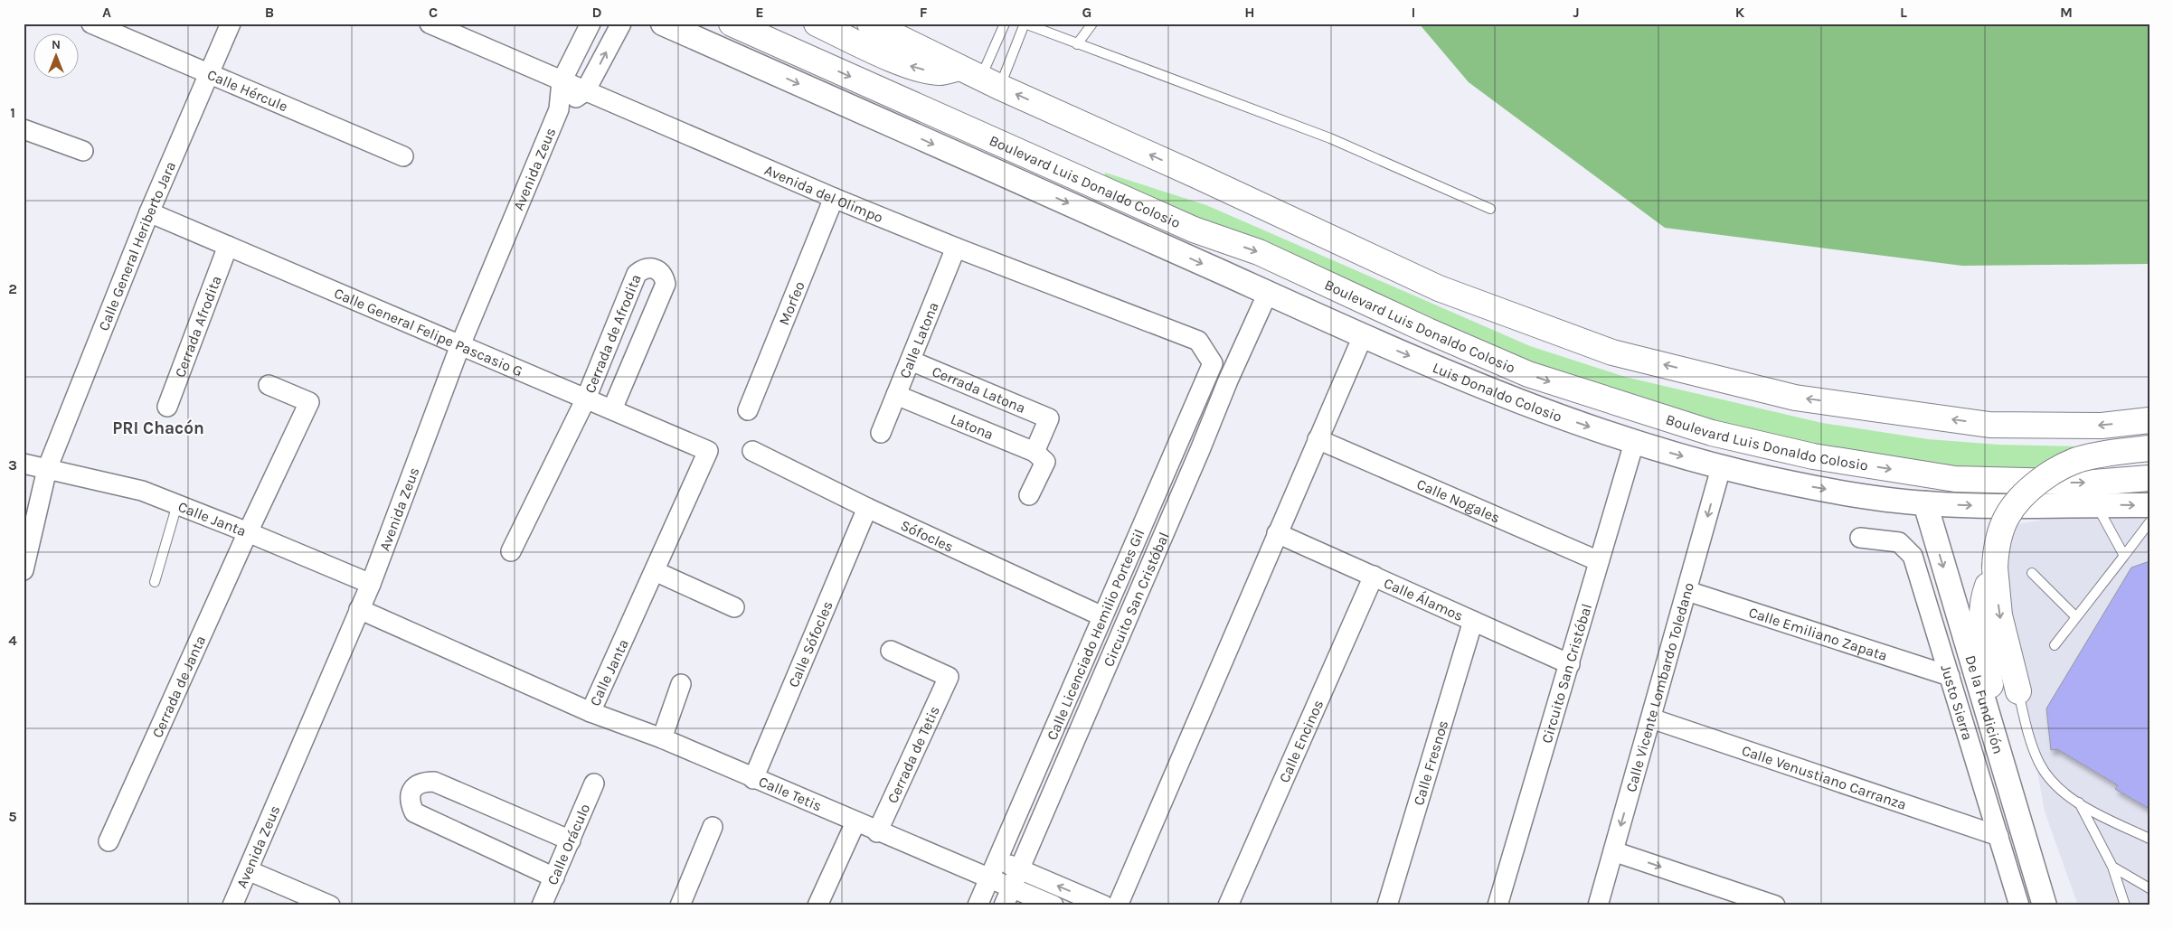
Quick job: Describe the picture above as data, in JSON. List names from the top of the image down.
{
  "streets": {
    "main road": ["Boulevard Luis Donaldo Colosio"],
    "street": [
      "Calle Hércule",
      "Avenida Zeus",
      "Avenida del Olimpo",
      "Calle General Heriberto Jara",
      "Morfeo",
      "Cerrada Afrodita",
      "Calle General Felipe Pascasio G",
      "Cerrada de Afrodita",
      "Calle Latona",
      "Cerrada Latona",
      "Luis Donaldo Colosio",
      "Latona",
      "Calle Nogales",
      "Calle Janta",
      "Sófocles",
      "Calle Álamos",
      "Circuito San Cristóbal",
      "Calle Emiliano Zapata",
      "Calle Licenciado Hemilio Portes Gil",
      "Calle Sófocles",
      "Cerrada de Janta",
      "Calle Vicente Lombardo Toledano",
      "Justo Sierra",
      "De la Fundición",
      "Calle Encinos",
      "Cerrada de Tetis",
      "Calle Fresnos",
      "Calle Venustiano Carranza",
      "Calle Tetis",
      "Calle Oráculo"
    ]
  },
  "crossings": [
    ["Calle Hércule", "Calle General Heriberto Jara"],
    ["Avenida Zeus", "Avenida del Olimpo"],
    ["Avenida Zeus", "Calle General Felipe Pascasio G"],
    ["Avenida Zeus", "Calle Janta"],
    ["Avenida del Olimpo", "Morfeo"],
    ["Avenida del Olimpo", "Calle Latona"],
    ["Avenida del Olimpo", "Calle Licenciado Hemilio Portes Gil"],
    ["Calle General Heriberto Jara", "Calle General Felipe Pascasio G"],
    ["Calle General Heriberto Jara", "Calle Janta"],
    ["Cerrada Afrodita", "Calle General Felipe Pascasio G"],
    ["Calle General Felipe Pascasio G", "Cerrada de Afrodita"],
    ["Calle General Felipe Pascasio G", "Calle Janta"],
    ["Calle Latona", "Cerrada Latona"],
    ["Calle Latona", "Latona"],
    ["Cerrada Latona", "Latona"],
    ["Luis Donaldo Colosio", "Circuito San Cristóbal"],
    ["Luis Donaldo Colosio", "Calle Vicente Lombardo Toledano"],
    ["Luis Donaldo Colosio", "De la Fundición"],
    ["Calle Nogales", "Circuito San Cristóbal"],
    ["Calle Janta", "Cerrada de Janta"],
    ["Calle Janta", "Calle Tetis"],
    ["Sófocles", "Calle Licenciado Hemilio Portes Gil"],
    ["Sófocles", "Calle Sófocles"],
    ["Calle Álamos", "Circuito San Cristóbal"],
    ["Calle Álamos", "Calle Encinos"],
    ["Calle Álamos", "Calle Fresnos"],
    ["Circuito San Cristóbal", "Calle Tetis"],
    ["Calle Emiliano Zapata", "Calle Vicente Lombardo Toledano"],
    ["Calle Emiliano Zapata", "Justo Sierra"],
    ["Calle Licenciado Hemilio Portes Gil", "Calle Tetis"],
    ["Calle Sófocles", "Calle Tetis"],
    ["Calle Vicente Lombardo Toledano", "Calle Venustiano Carranza"],
    ["Justo Sierra", "Calle Venustiano Carranza"],
    ["Cerrada de Tetis", "Calle Tetis"]
  ],
  "one_way": ["Luis Donaldo Colosio", "Calle Vicente Lombardo Toledano"],
  "districts": ["PRI Chacón"],
  "north": "top",
  "grid": {
    "columns": [
      "A",
      "B",
      "C",
      "D",
      "E",
      "F",
      "G",
      "H",
      "I",
      "J",
      "K",
      "L",
      "M"
    ],
    "rows": [
      "1",
      "2",
      "3",
      "4",
      "5"
    ]
  }
}
